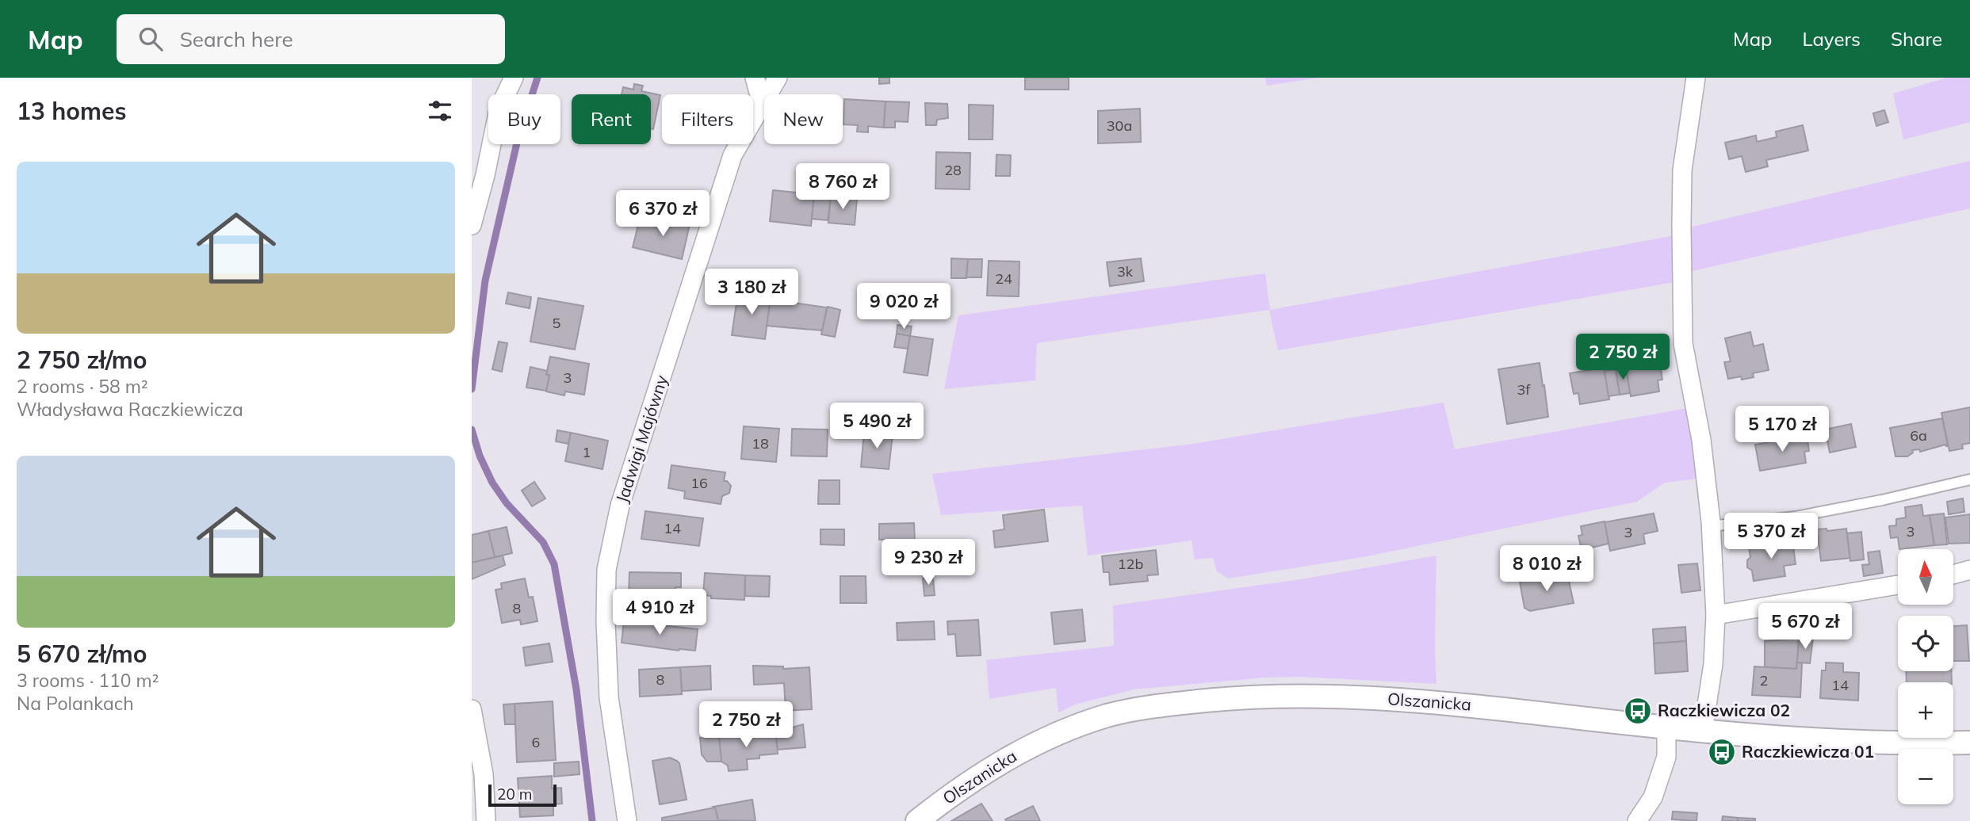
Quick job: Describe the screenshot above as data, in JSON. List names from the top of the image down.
{
  "streets": {
    "street": ["Jadwigi Majówny", "Olszanicka"]
  },
  "places": {
    "bus stop": ["Raczkiewicza 02", "Raczkiewicza 01"]
  },
  "house_numbers": [
    "30a",
    "28",
    "3k",
    "24",
    "5",
    "3",
    "3f",
    "6a",
    "18",
    "1",
    "16",
    "14",
    "3",
    "3",
    "12b",
    "8",
    "8",
    "2",
    "14",
    "6"
  ],
  "scale_bar": "20 m",
  "north": "top",
  "page": {
    "header": "Map",
    "search": "Search here",
    "nav": ["Map", "Layers", "Share"],
    "heading": "13 homes",
    "chip": [
      "Buy",
      "Rent",
      "Filters",
      "New"
    ],
    "list": [
      {
        "name": "2 750 zł/mo",
        "note": "2 rooms · 58 m² · Władysława Raczkiewicza"
      },
      {
        "name": "5 670 zł/mo",
        "note": "3 rooms · 110 m² · Na Polankach"
      }
    ],
    "price": [
      "8 760 zł",
      "6 370 zł",
      "3 180 zł",
      "9 020 zł",
      "2 750 zł",
      "5 490 zł",
      "5 170 zł",
      "5 370 zł",
      "9 230 zł",
      "8 010 zł",
      "4 910 zł",
      "5 670 zł",
      "2 750 zł"
    ],
    "map_buttons": ["+", "−"],
    "scale": "20 m"
  }
}
